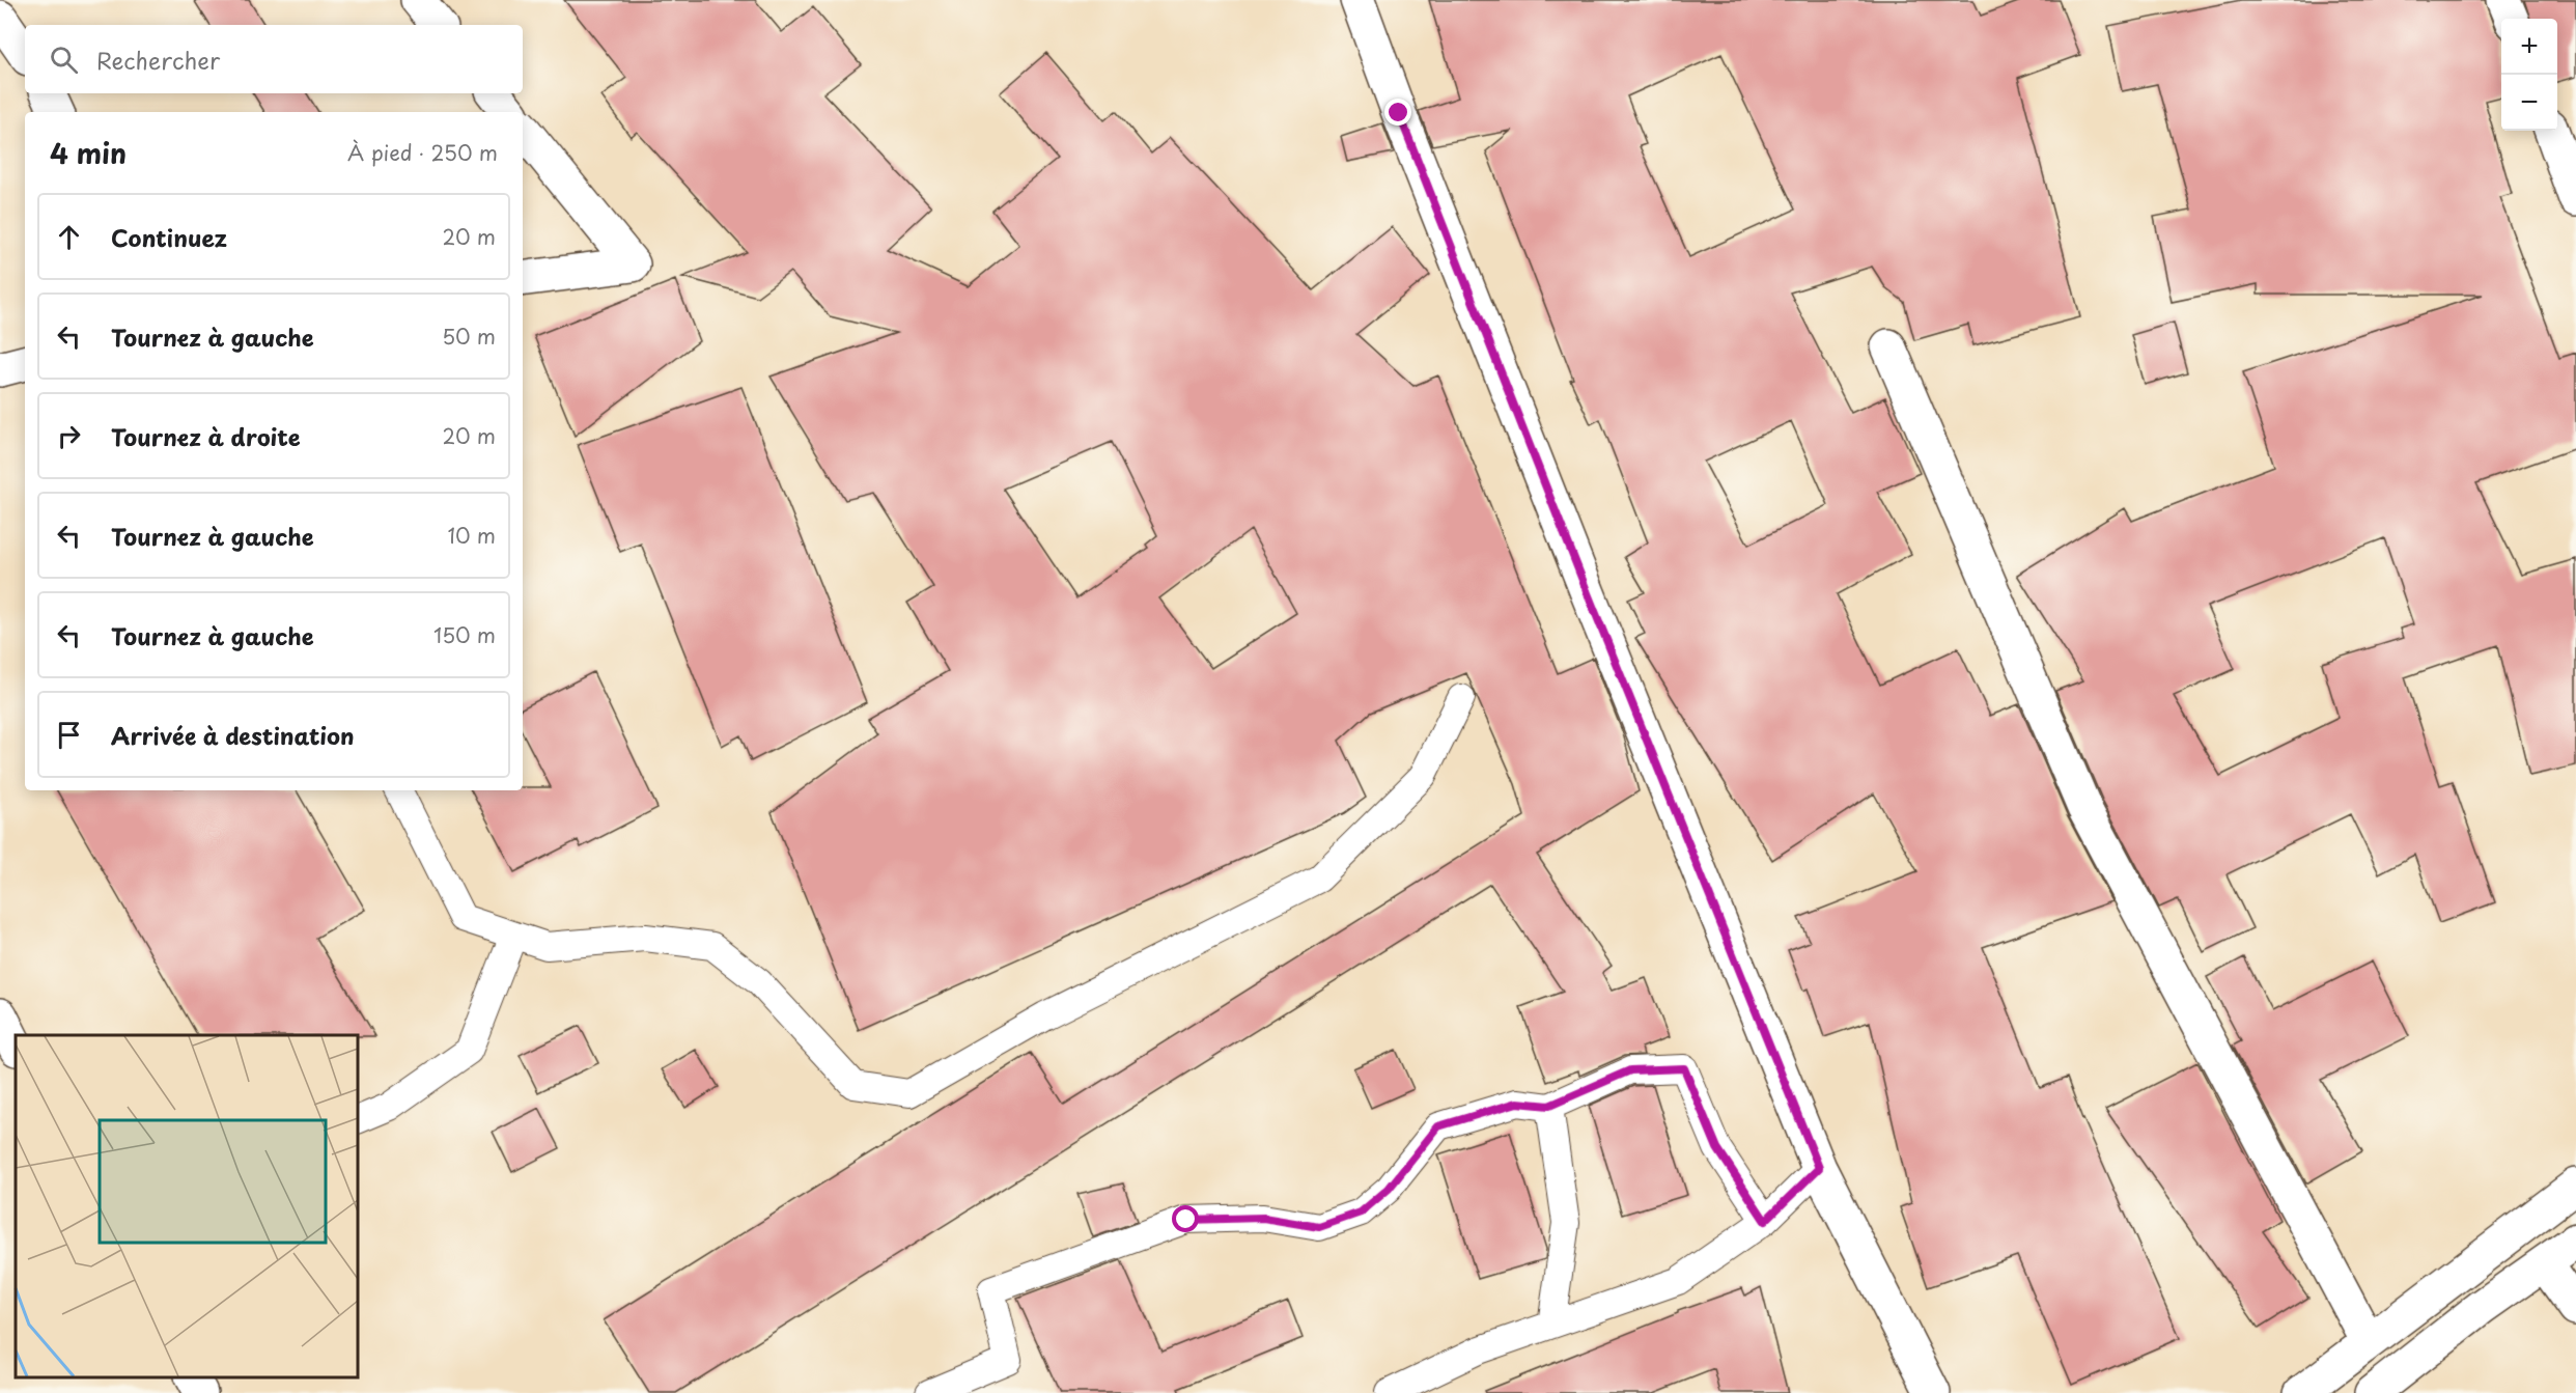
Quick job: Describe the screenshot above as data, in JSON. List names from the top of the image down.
{
  "page": {
    "map_buttons": ["+", "−"],
    "search": "Rechercher",
    "heading": ["4 min", "À pied · 250 m"],
    "list": [
      ["Continuez", "20 m"],
      ["Tournez à gauche", "50 m"],
      ["Tournez à droite", "20 m"],
      ["Tournez à gauche", "10 m"],
      ["Tournez à gauche", "150 m"],
      "Arrivée à destination"
    ]
  }
}
